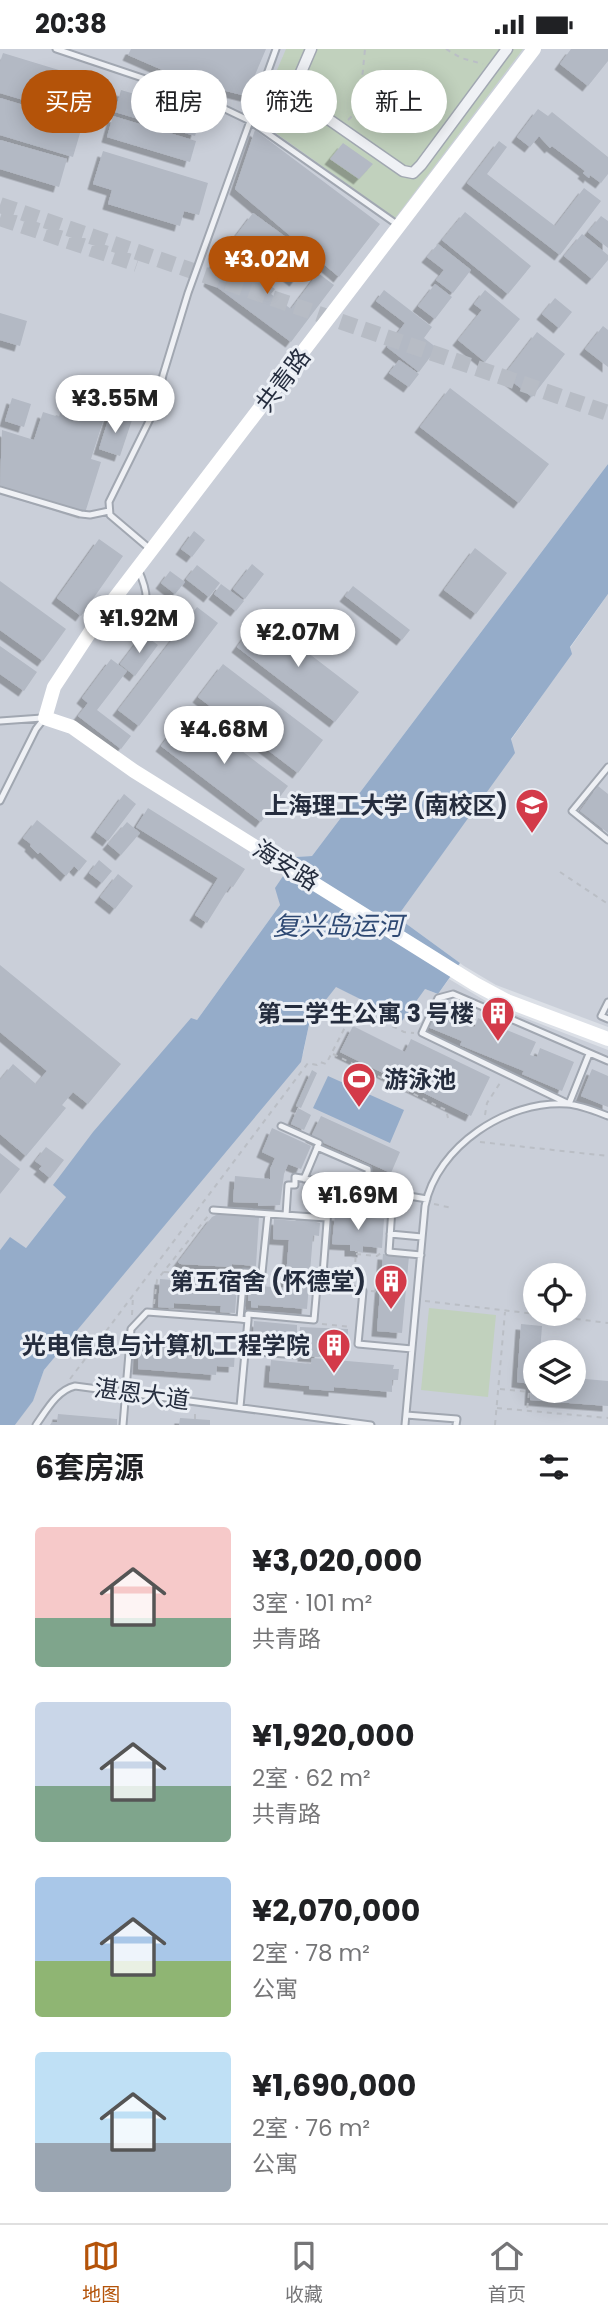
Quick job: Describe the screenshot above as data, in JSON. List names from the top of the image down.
{
  "streets": {
    "street": ["共青路", "海安路"],
    "lane": ["湛恩大道"]
  },
  "crossings": [
    ["共青路", "海安路"]
  ],
  "water": ["复兴岛运河"],
  "places": {
    "school or university": ["上海理工大学 (南校区)"],
    "building": ["第二学生公寓 3 号楼", "第五宿舍 (怀德堂)", "光电信息与计算机工程学院"],
    "sports": ["游泳池"]
  },
  "page": {
    "status": "20:38",
    "chip": [
      "买房",
      "租房",
      "筛选",
      "新上"
    ],
    "price": [
      "¥3.02M",
      "¥3.55M",
      "¥1.92M",
      "¥2.07M",
      "¥4.68M",
      "¥1.69M"
    ],
    "heading": "6套房源",
    "list": [
      {
        "name": "¥3,020,000",
        "note": "3室 · 101 m² · 共青路"
      },
      {
        "name": "¥1,920,000",
        "note": "2室 · 62 m² · 共青路"
      },
      {
        "name": "¥2,070,000",
        "note": "2室 · 78 m² · 公寓"
      },
      {
        "name": "¥1,690,000",
        "note": "2室 · 76 m² · 公寓"
      }
    ],
    "tabs": ["地图", "收藏", "首页"]
  }
}
